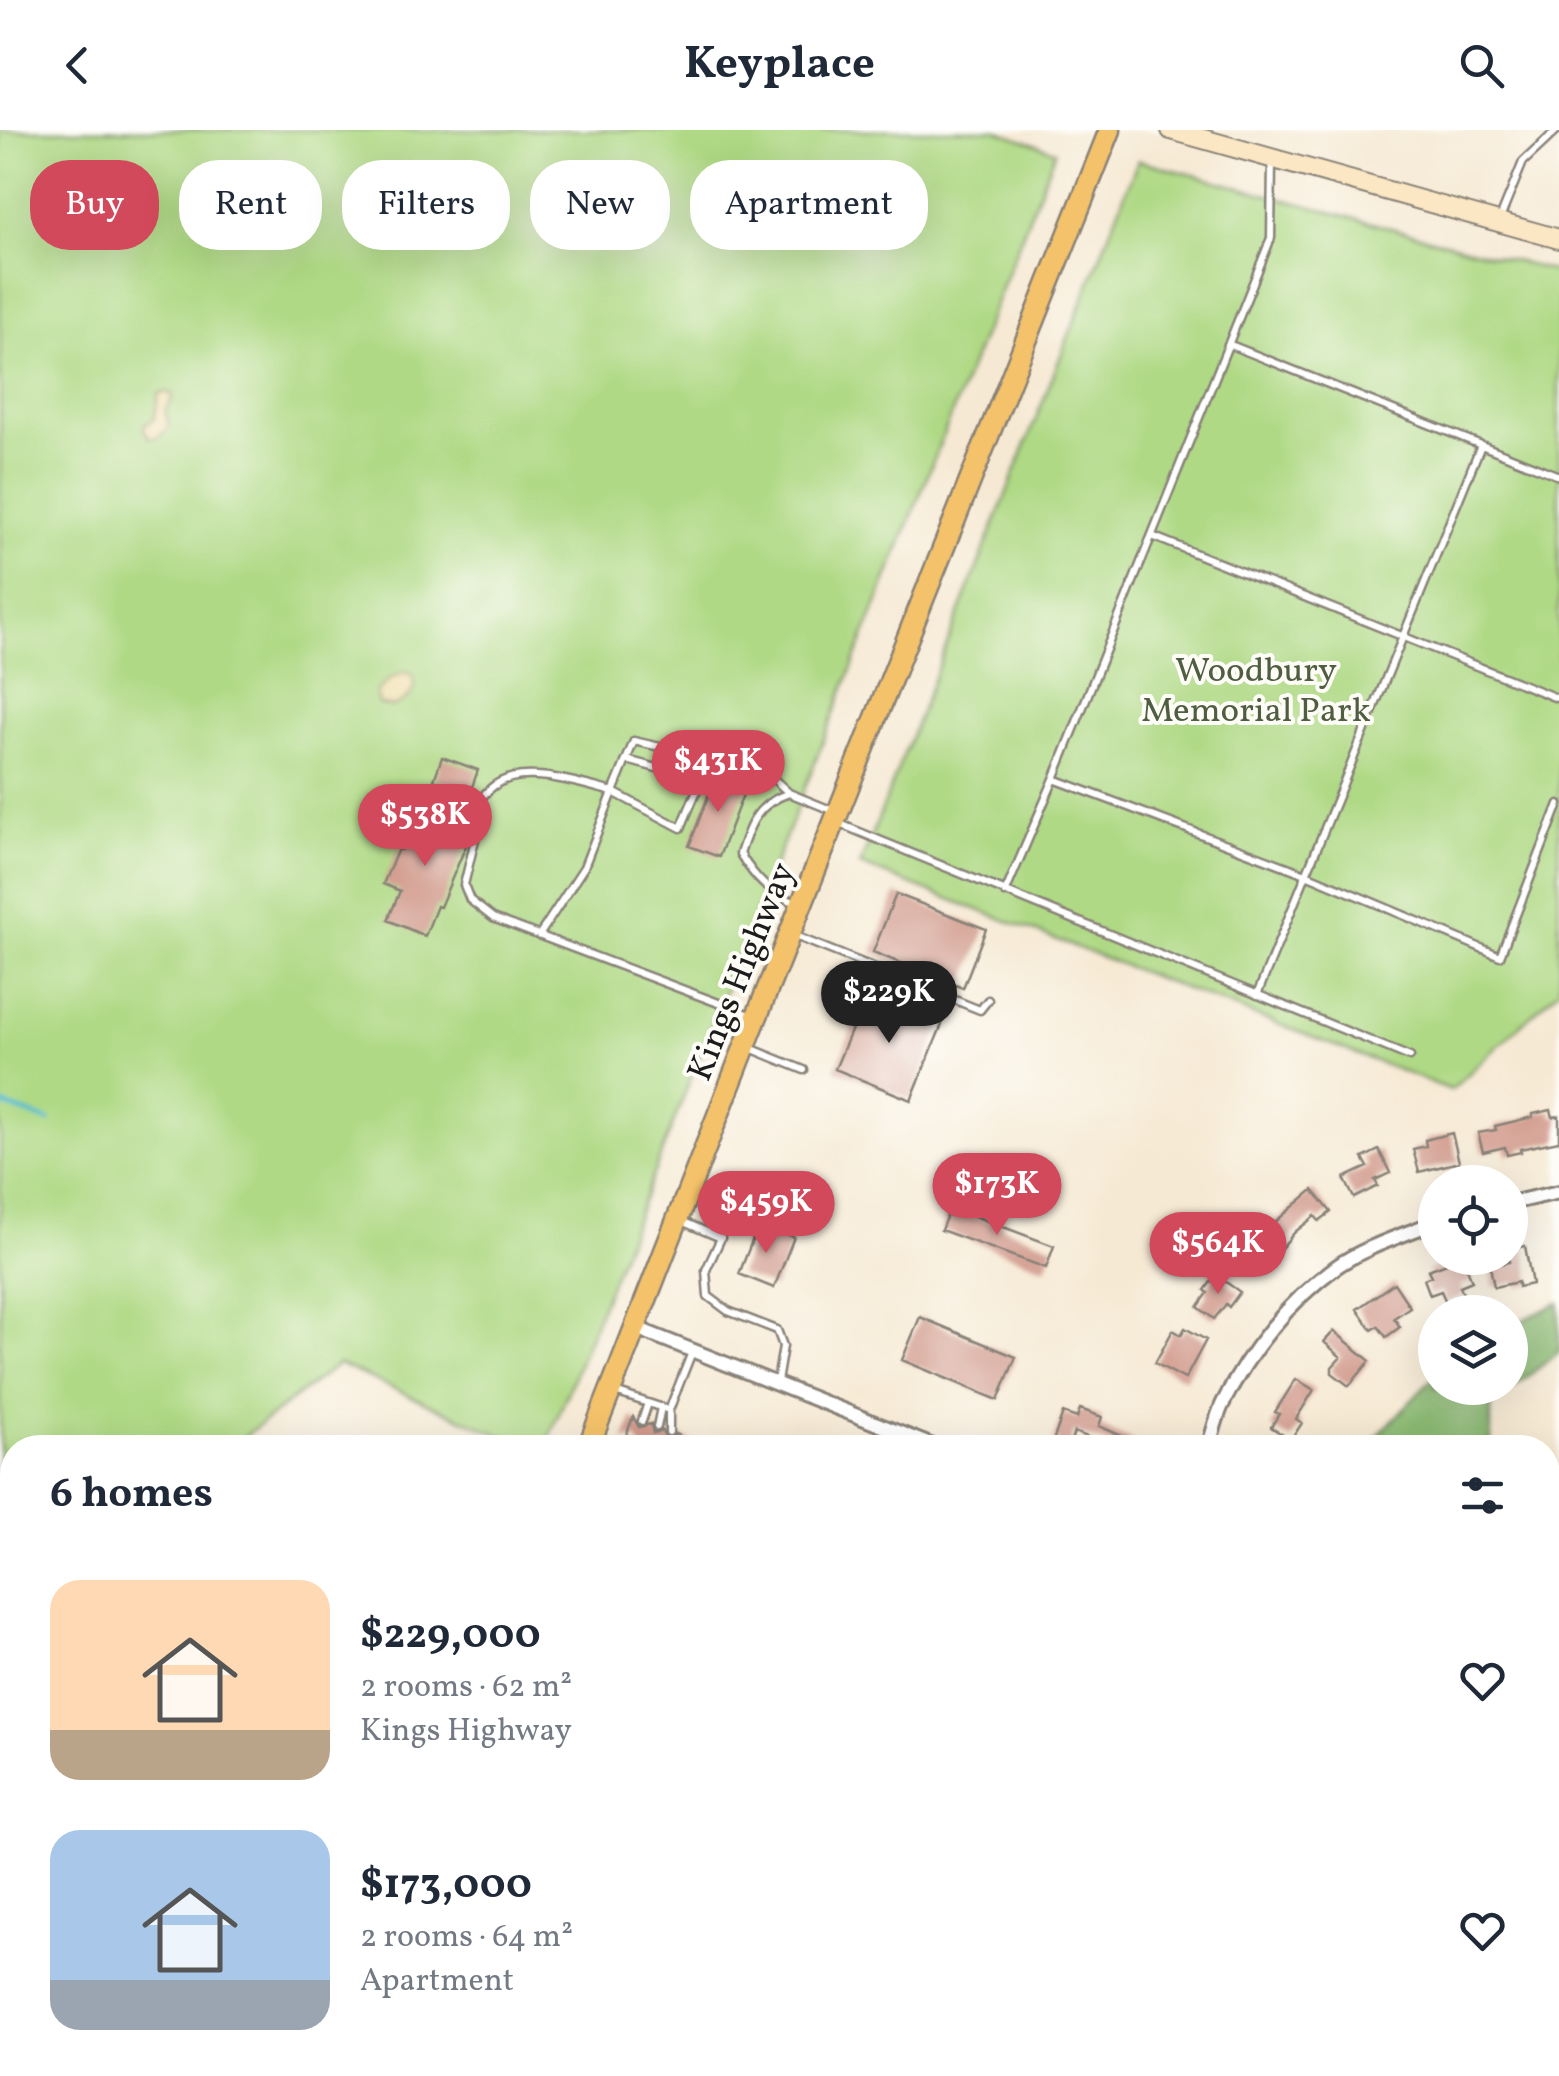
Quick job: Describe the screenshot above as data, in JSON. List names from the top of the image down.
{
  "streets": {
    "main road": ["Kings Highway"]
  },
  "parks": ["Woodbury Memorial Park"],
  "page": {
    "header": "Keyplace",
    "chip": [
      "Buy",
      "Rent",
      "Filters",
      "New",
      "Apartment"
    ],
    "price": [
      "$431K",
      "$538K",
      "$229K",
      "$173K",
      "$459K",
      "$564K"
    ],
    "heading": "6 homes",
    "list": [
      {
        "name": "$229,000",
        "note": "2 rooms · 62 m² · Kings Highway"
      },
      {
        "name": "$173,000",
        "note": "2 rooms · 64 m² · Apartment"
      }
    ]
  }
}
